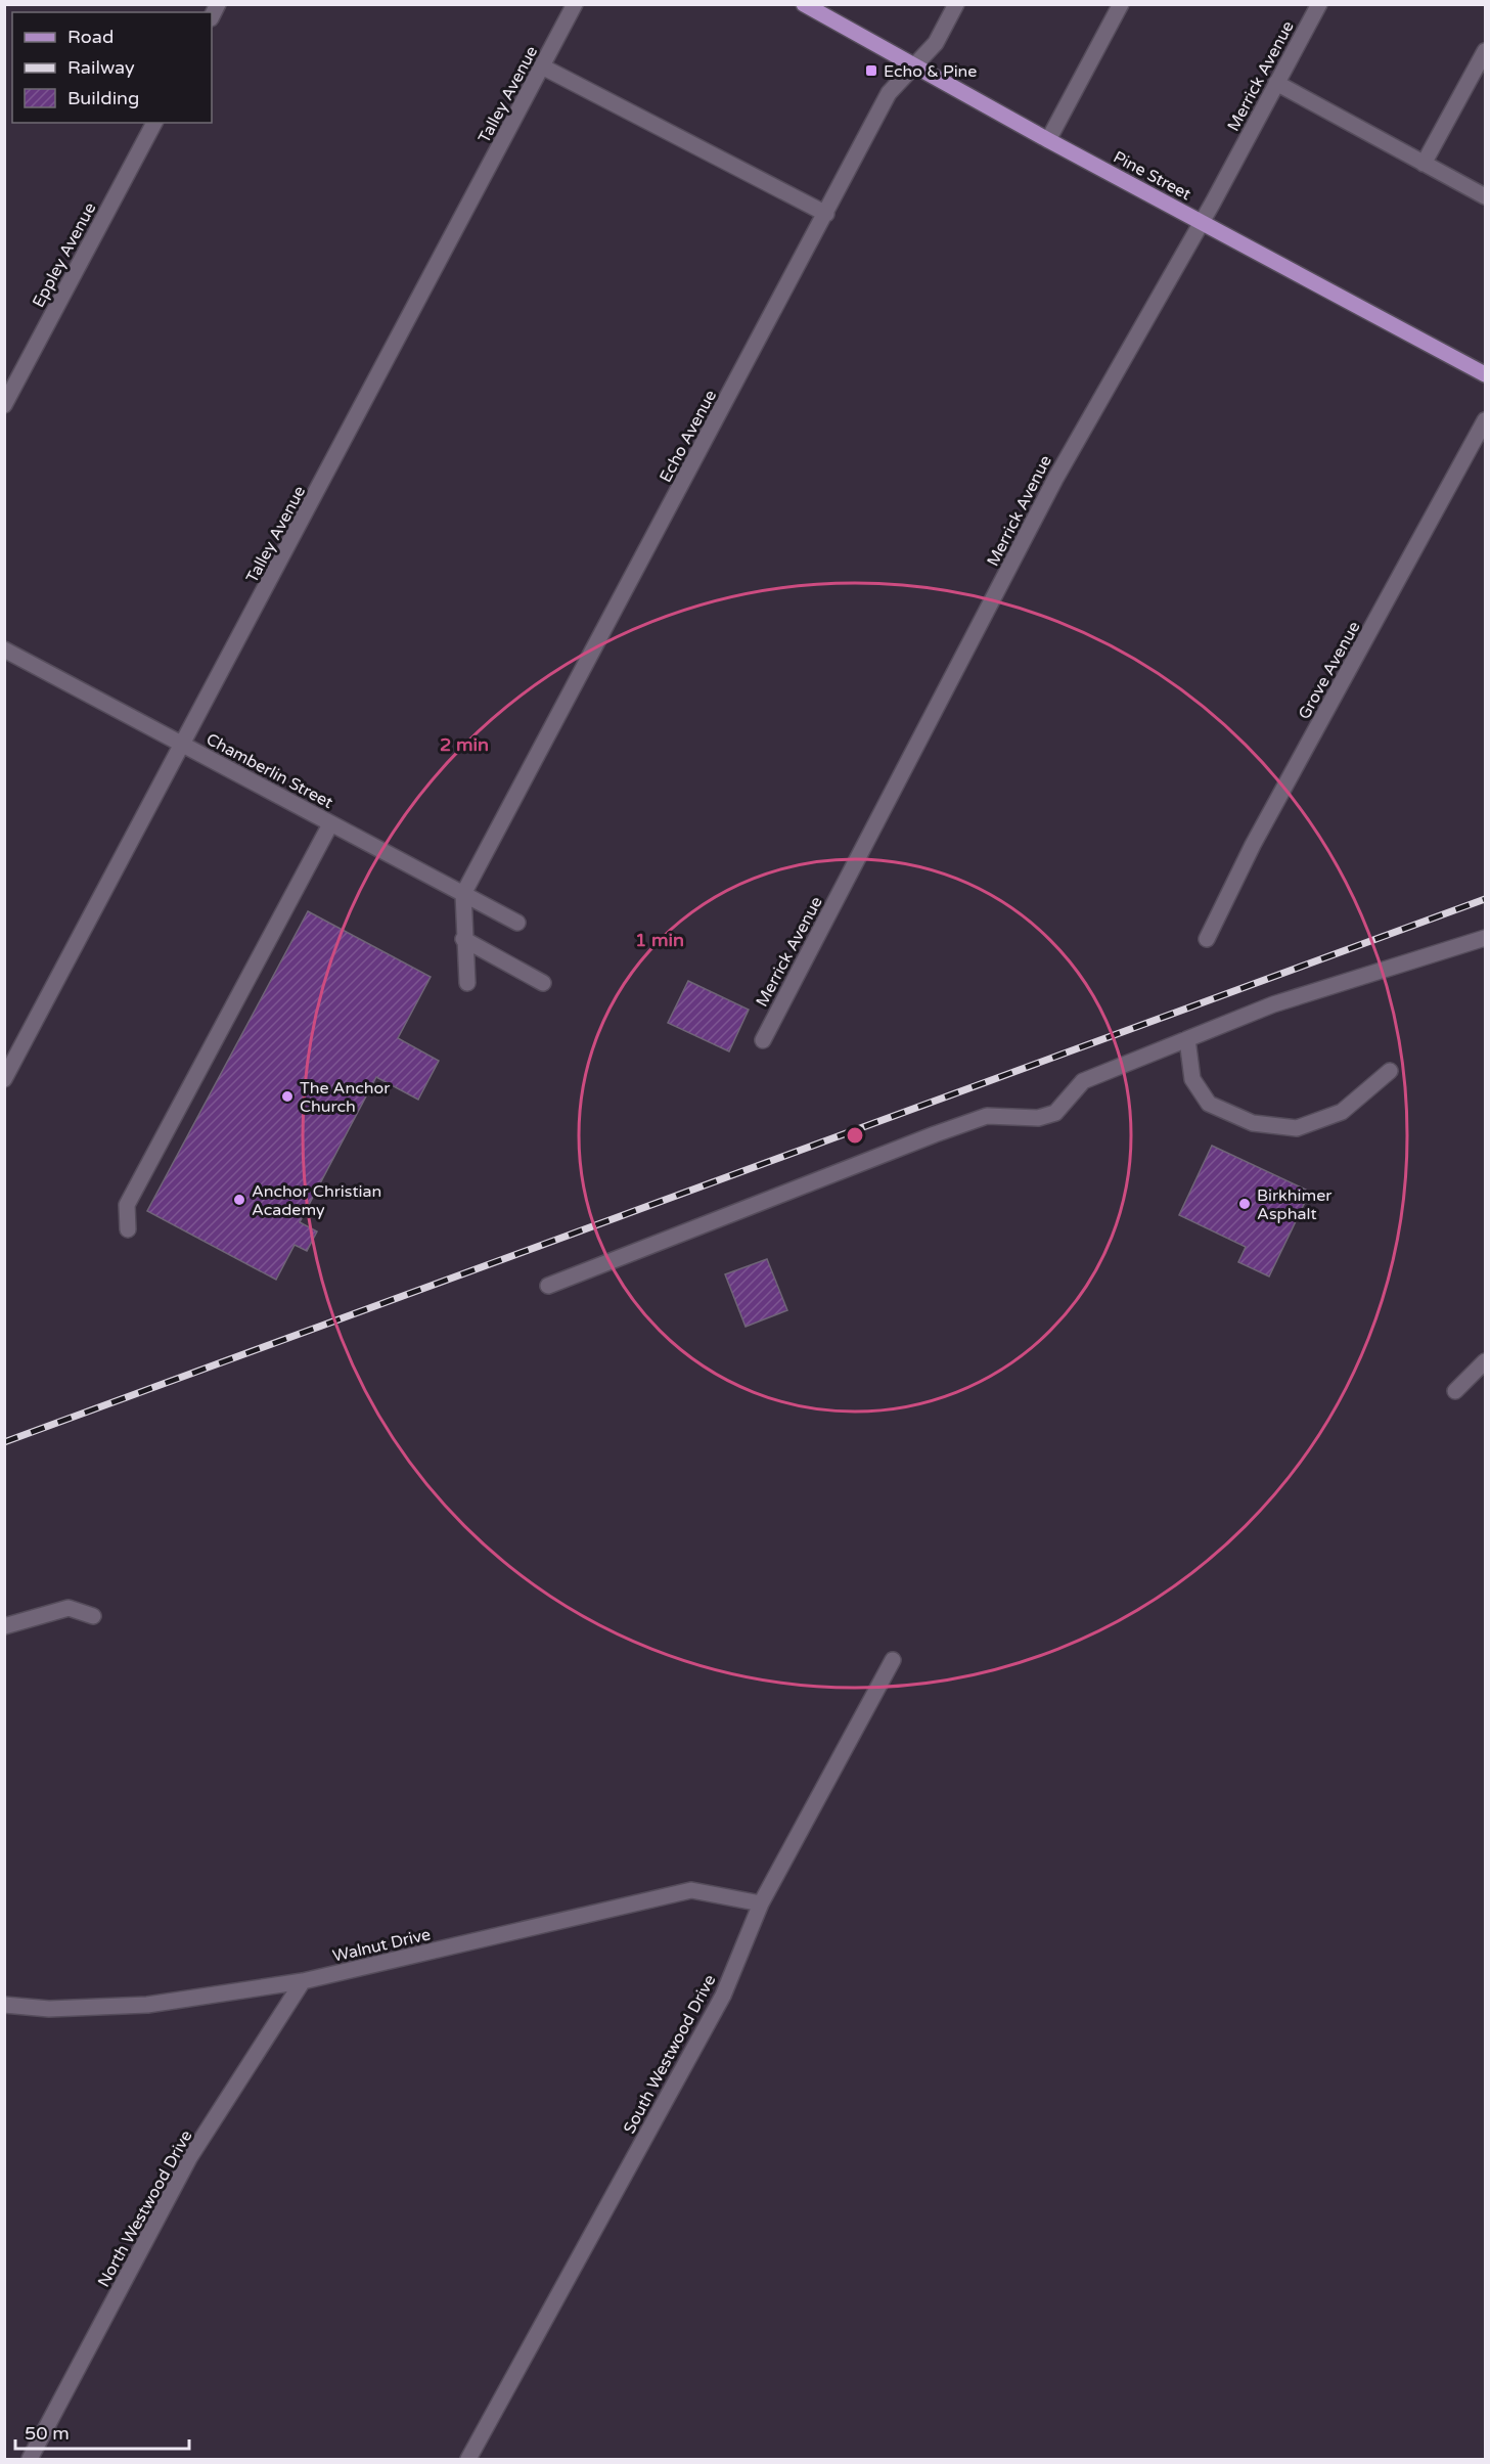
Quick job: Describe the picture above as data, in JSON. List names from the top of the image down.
{
  "streets": {
    "main road": ["Pine Street"],
    "street": [
      "Merrick Avenue",
      "Talley Avenue",
      "Eppley Avenue",
      "Echo Avenue",
      "Grove Avenue",
      "Chamberlin Street",
      "Walnut Drive",
      "South Westwood Drive",
      "North Westwood Drive"
    ]
  },
  "crossings": [
    ["Merrick Avenue", "Pine Street"],
    ["Talley Avenue", "Chamberlin Street"],
    ["Pine Street", "Echo Avenue"],
    ["Echo Avenue", "Chamberlin Street"],
    ["Walnut Drive", "South Westwood Drive"],
    ["Walnut Drive", "North Westwood Drive"]
  ],
  "places": {
    "transit": ["Echo & Pine"],
    "other": ["The Anchor Church", "Anchor Christian Academy", "Birkhimer Asphalt"]
  },
  "legend": ["Road", "Railway", "Building"],
  "scale_bar": "50 m",
  "rings": ["2 min", "1 min"]
}
